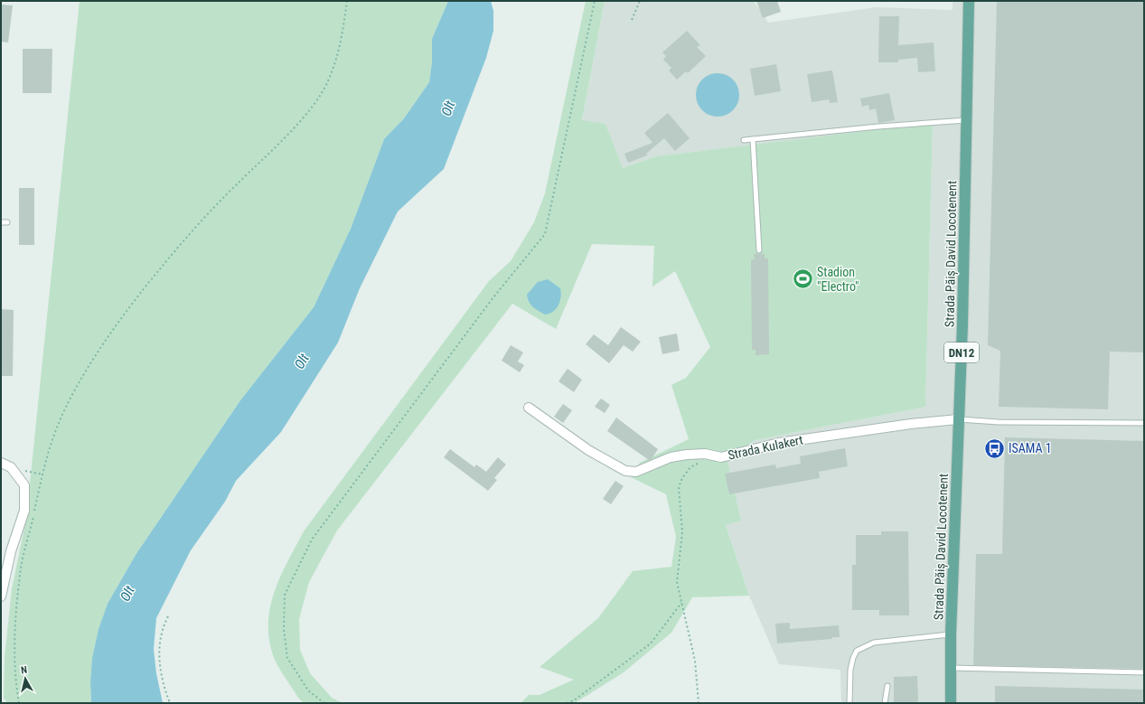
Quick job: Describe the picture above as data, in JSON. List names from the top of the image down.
{
  "streets": {
    "main road": ["Strada Păiș David Locotenent", "DN12"],
    "street": ["Strada Kulakert"]
  },
  "crossings": [
    ["Strada Păiș David Locotenent", "Strada Kulakert"]
  ],
  "water": ["Olt"],
  "places": {
    "sports": ["Stadion \"Electro\""],
    "bus stop": ["ISAMA 1"]
  },
  "north": "top"
}
